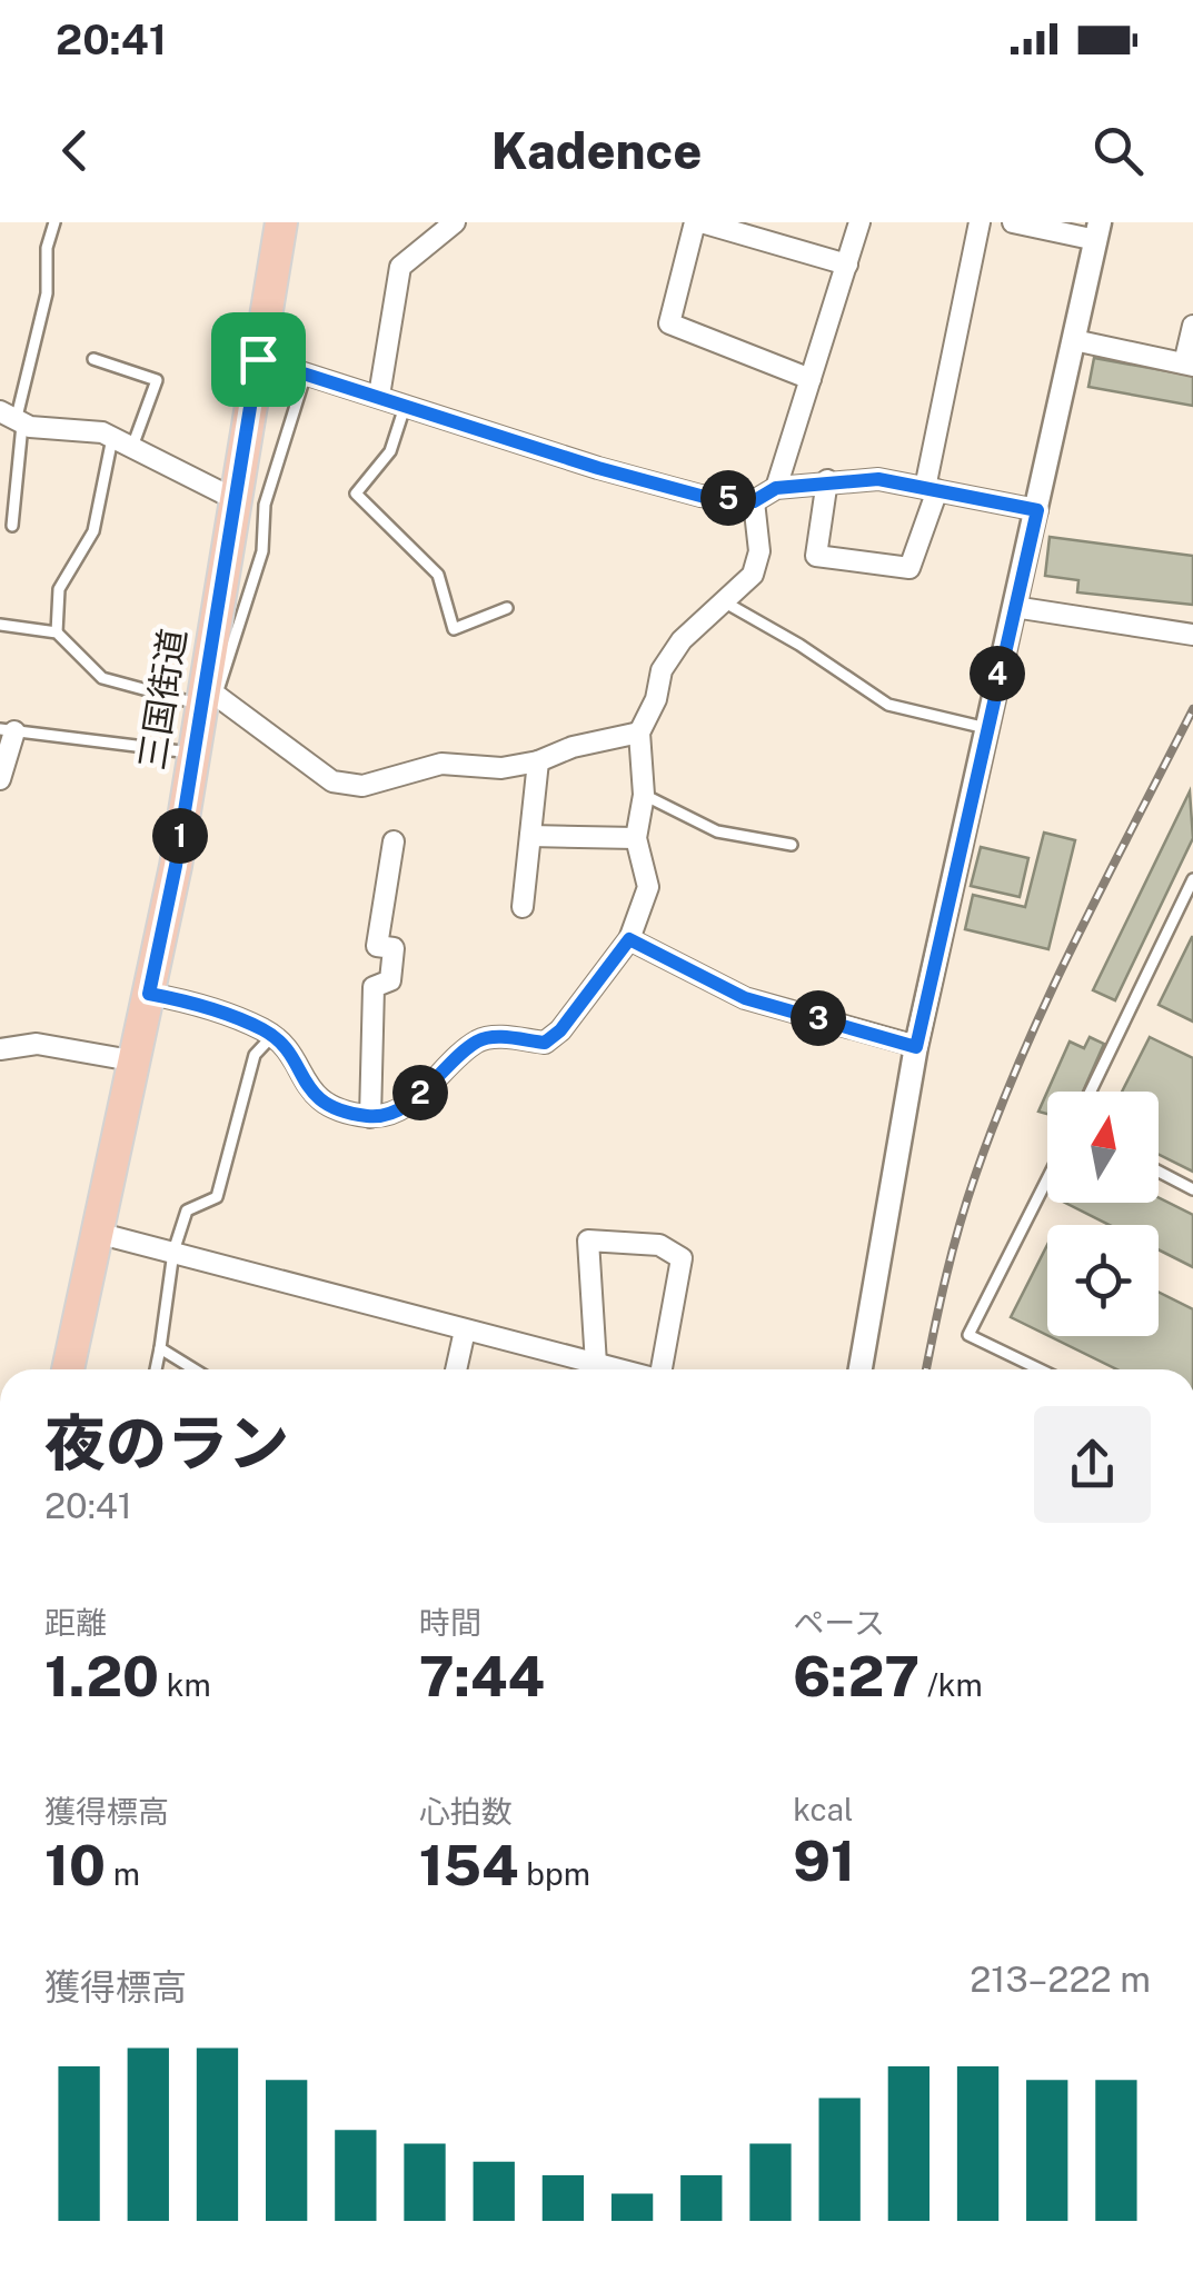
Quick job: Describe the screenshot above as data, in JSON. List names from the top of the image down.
{
  "streets": {
    "main road": ["三国街道"]
  },
  "north": "top",
  "page": {
    "status": "20:41",
    "header": "Kadence",
    "pins": [
      "5",
      "4",
      "1",
      "3",
      "2"
    ],
    "heading": ["夜のラン", "20:41"],
    "stats": [
      ["距離", "1.20 km"],
      ["時間", "7:44"],
      ["ペース", "6:27 /km"],
      ["獲得標高", "10 m"],
      ["心拍数", "154 bpm"],
      ["kcal", "91"]
    ],
    "chart": ["獲得標高", "213–222 m"]
  }
}
